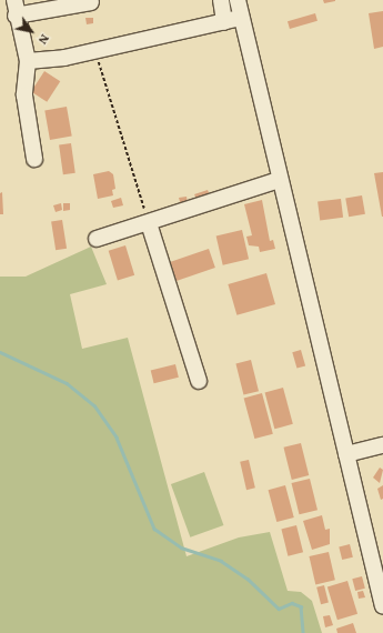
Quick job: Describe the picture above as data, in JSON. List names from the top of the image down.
{
  "north": "bottom right"
}
